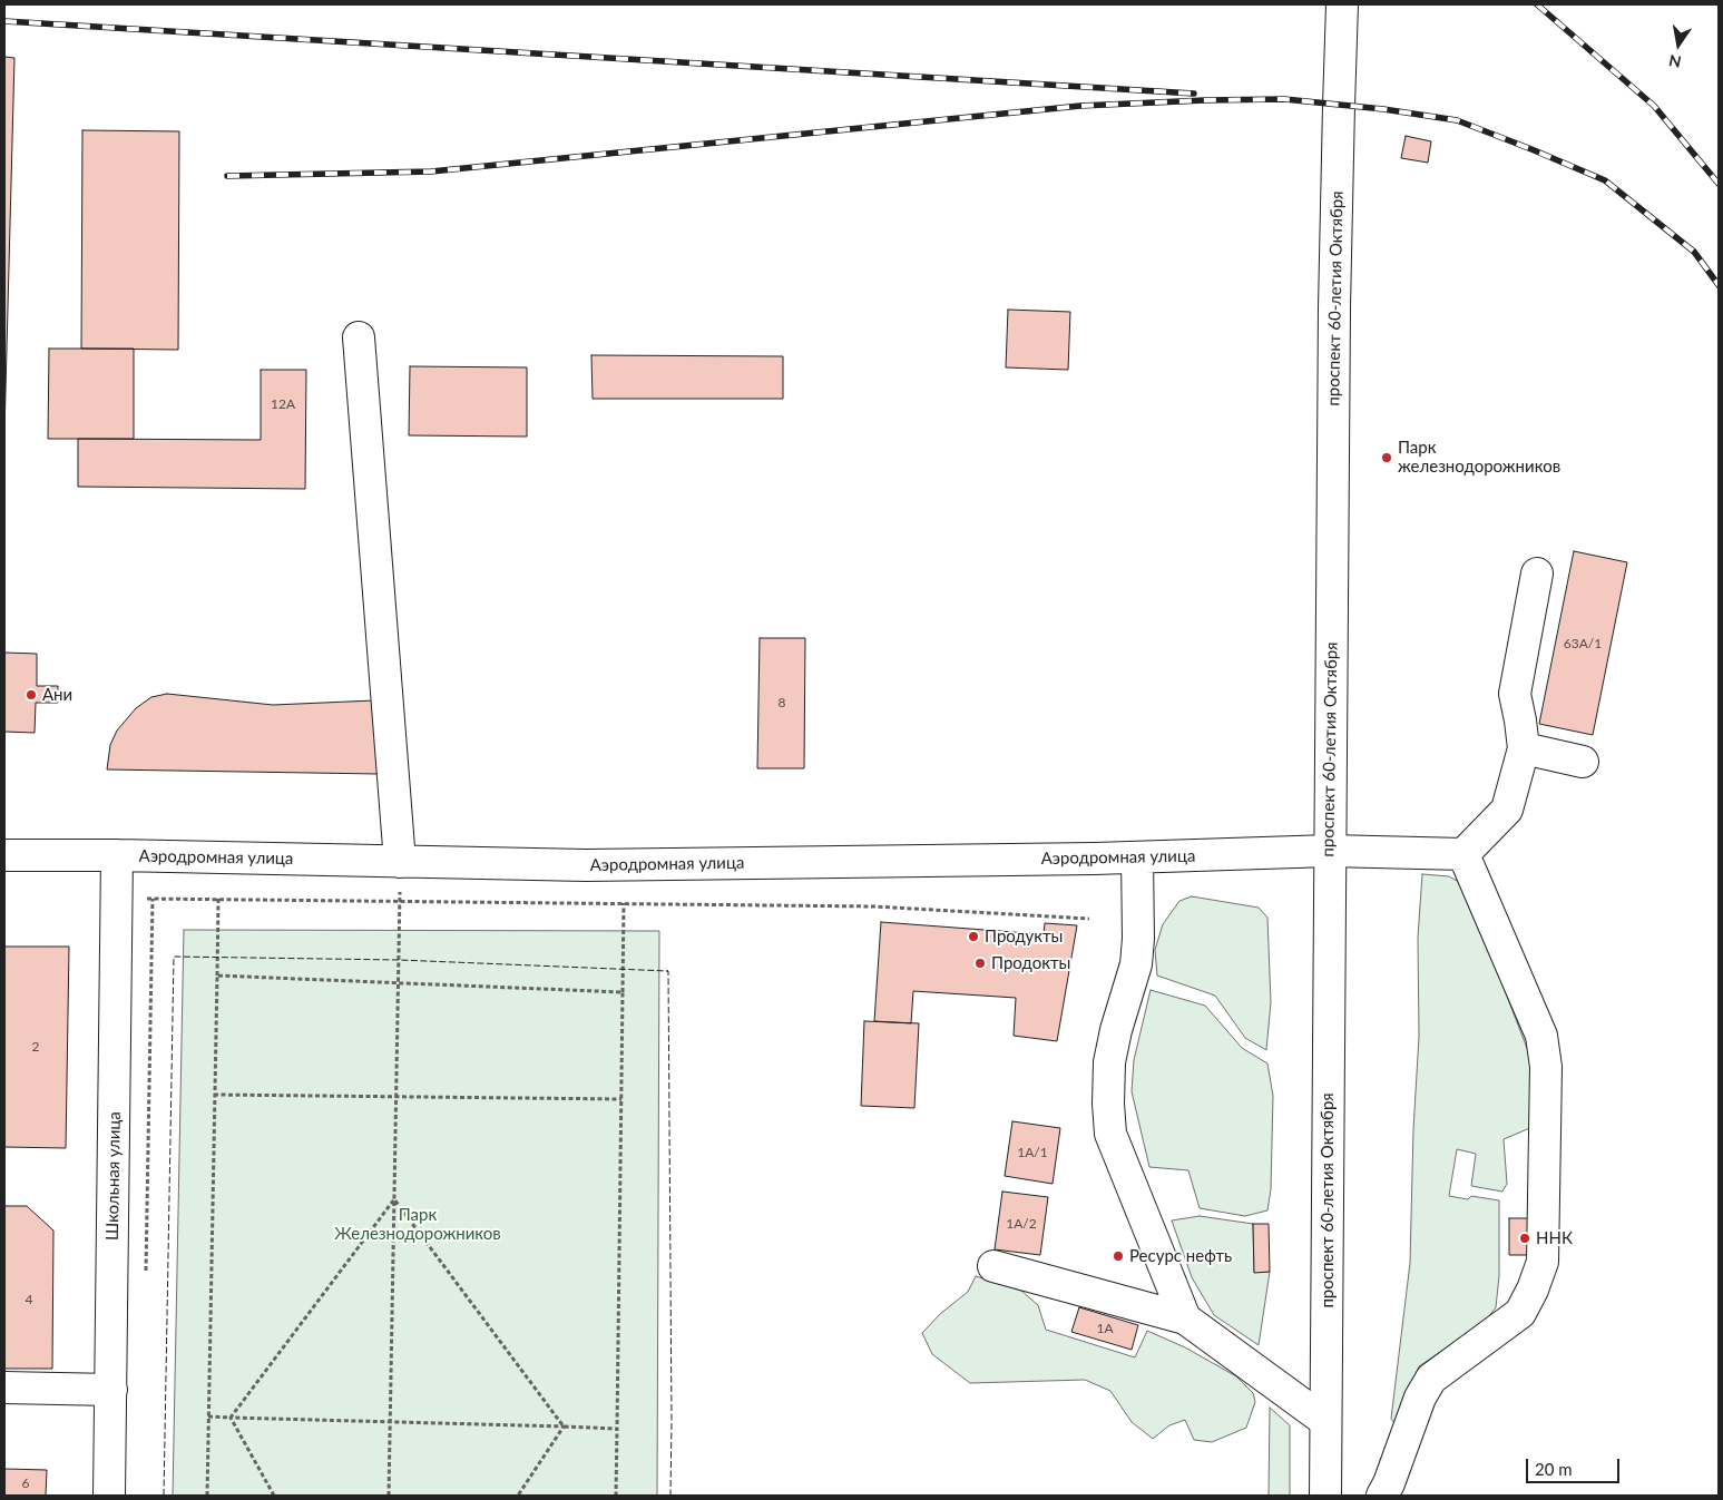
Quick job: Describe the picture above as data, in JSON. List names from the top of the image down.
{
  "streets": {
    "main road": ["проспект 60-летия Октября", "Аэродромная улица", "Школьная улица"]
  },
  "crossings": [
    ["проспект 60-летия Октября", "Аэродромная улица"],
    ["Аэродромная улица", "Школьная улица"]
  ],
  "parks": ["Парк Железнодорожников"],
  "places": [
    "Парк железнодорожников",
    "Ани",
    "Продукты",
    "Продокты",
    "ННК",
    "Ресурс нефть"
  ],
  "house_numbers": [
    "12А",
    "63А/1",
    "8",
    "2",
    "1А/1",
    "1А/2",
    "4",
    "1А",
    "6"
  ],
  "scale_bar": "20 m",
  "north": "bottom"
}
